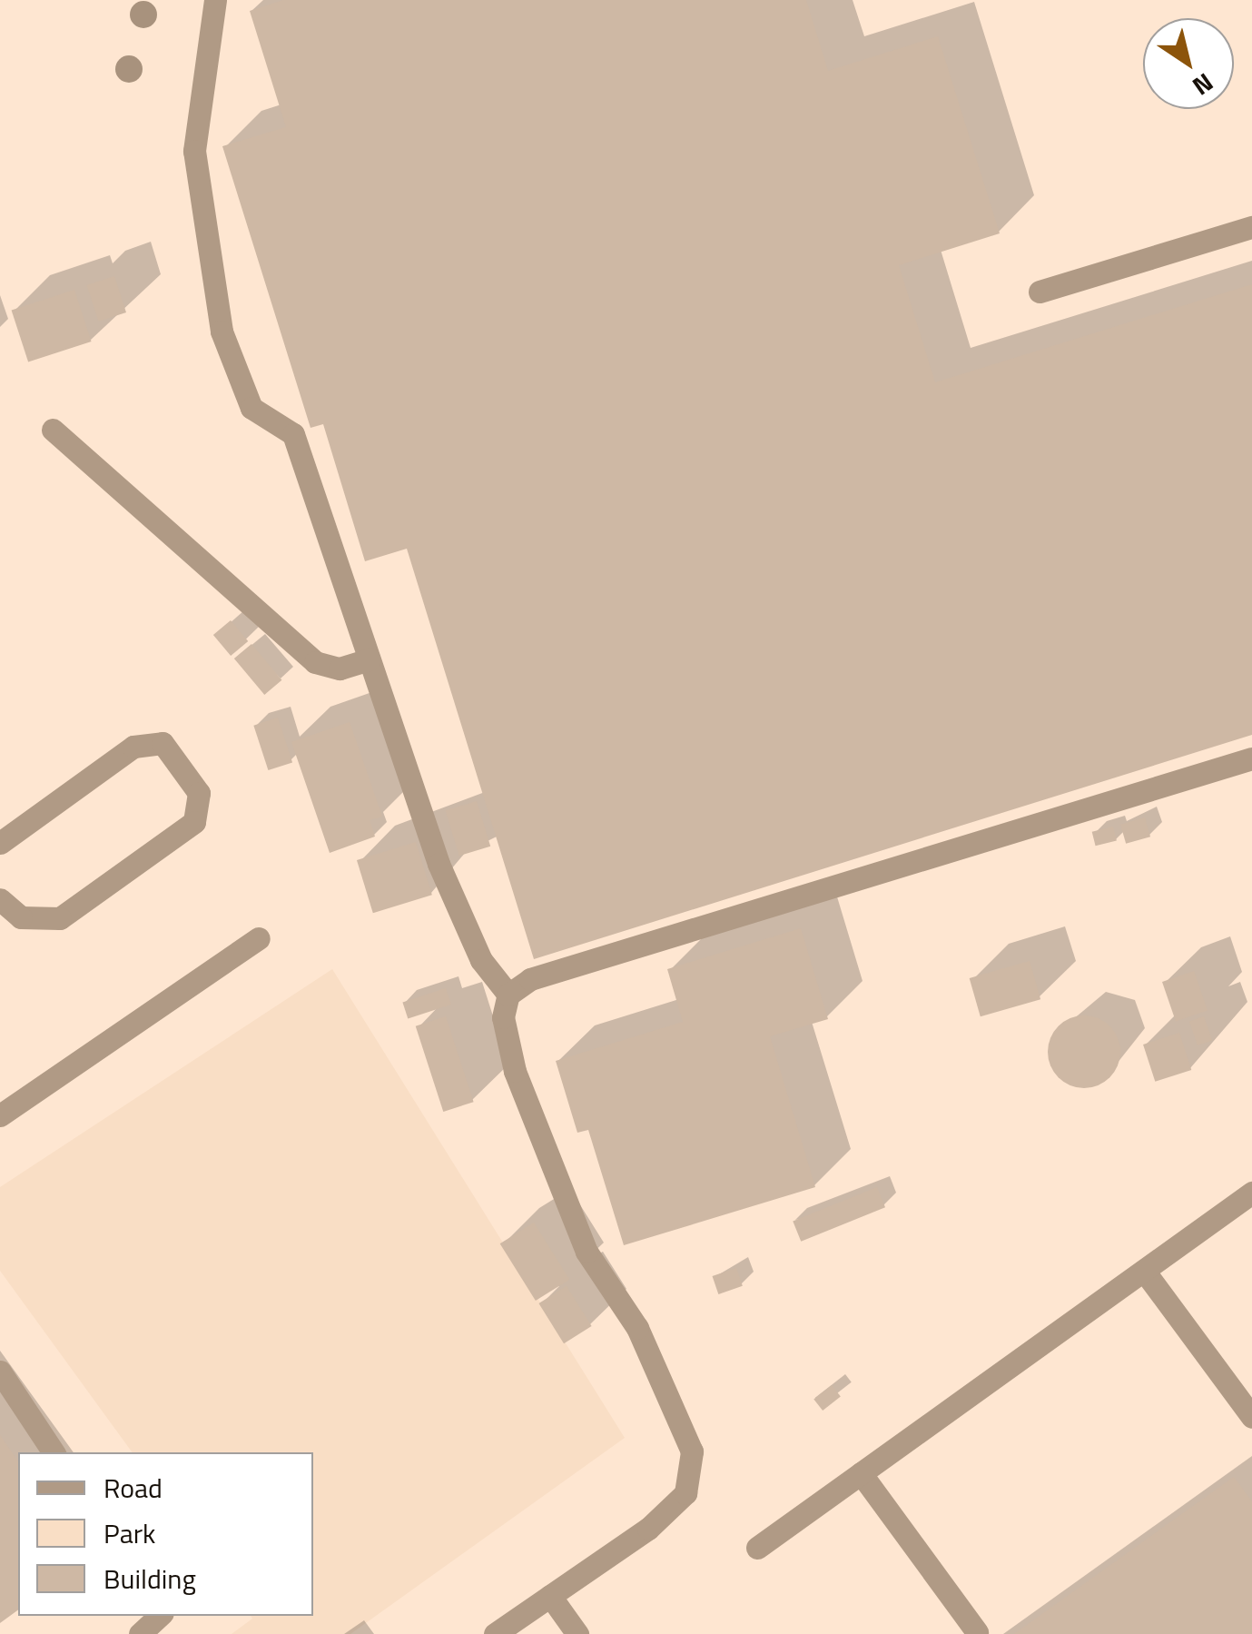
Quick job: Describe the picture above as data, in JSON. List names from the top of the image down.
{
  "legend": ["Road", "Park", "Building"],
  "north": "bottom right"
}
